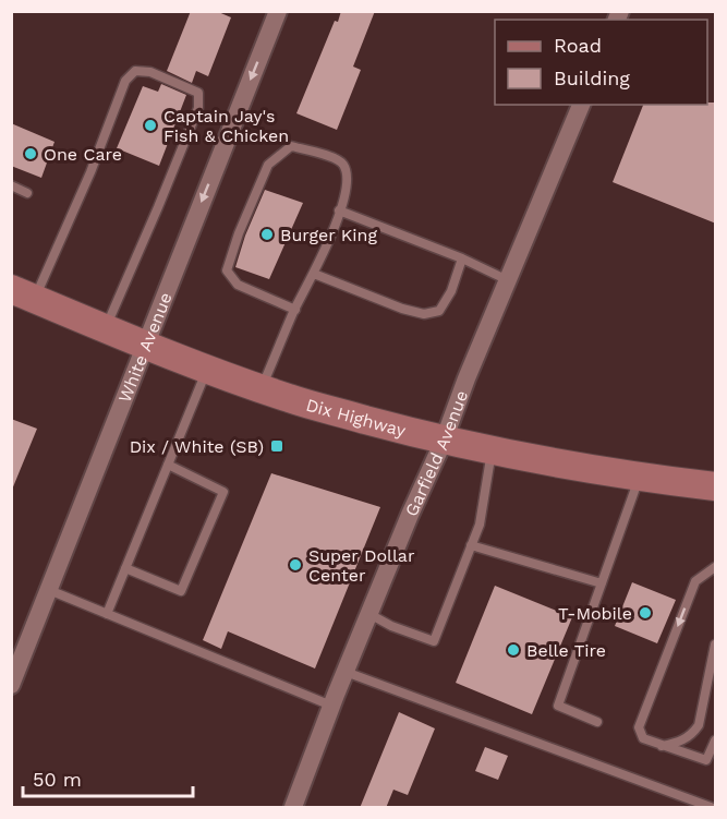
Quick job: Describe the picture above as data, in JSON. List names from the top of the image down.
{
  "streets": {
    "main road": ["Dix Highway"],
    "street": ["White Avenue", "Garfield Avenue"]
  },
  "crossings": [
    ["White Avenue", "Dix Highway"],
    ["Dix Highway", "Garfield Avenue"]
  ],
  "one_way": ["White Avenue"],
  "places": {
    "other": [
      "Captain Jay's Fish & Chicken",
      "One Care",
      "Burger King",
      "Super Dollar Center",
      "T-Mobile",
      "Belle Tire"
    ],
    "transit": ["Dix / White (SB)"]
  },
  "legend": ["Road", "Building"],
  "scale_bar": "50 m"
}
